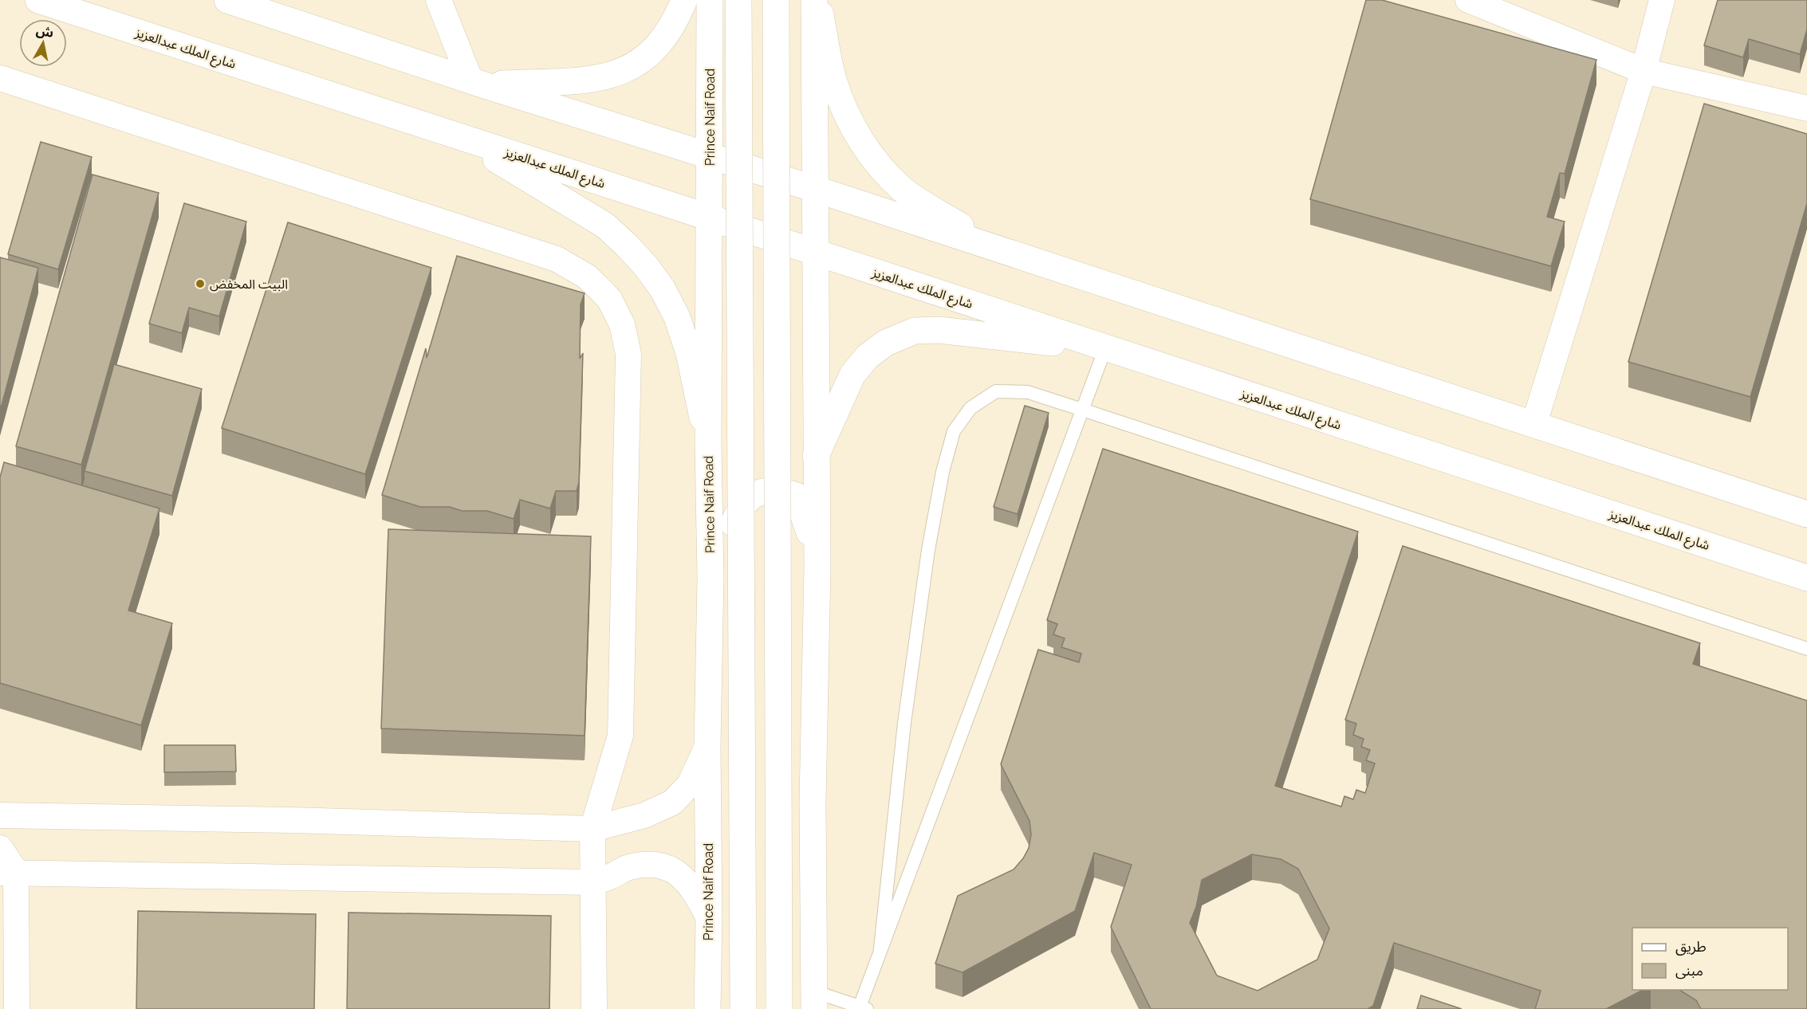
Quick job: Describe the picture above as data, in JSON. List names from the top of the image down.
{
  "streets": {
    "street": ["شارع الملك عبدالعزيز", "Prince Naif Road"]
  },
  "crossings": [
    ["شارع الملك عبدالعزيز", "Prince Naif Road"]
  ],
  "places": ["البيت المخفض"],
  "legend": ["طريق", "مبنى"],
  "north": "top"
}
